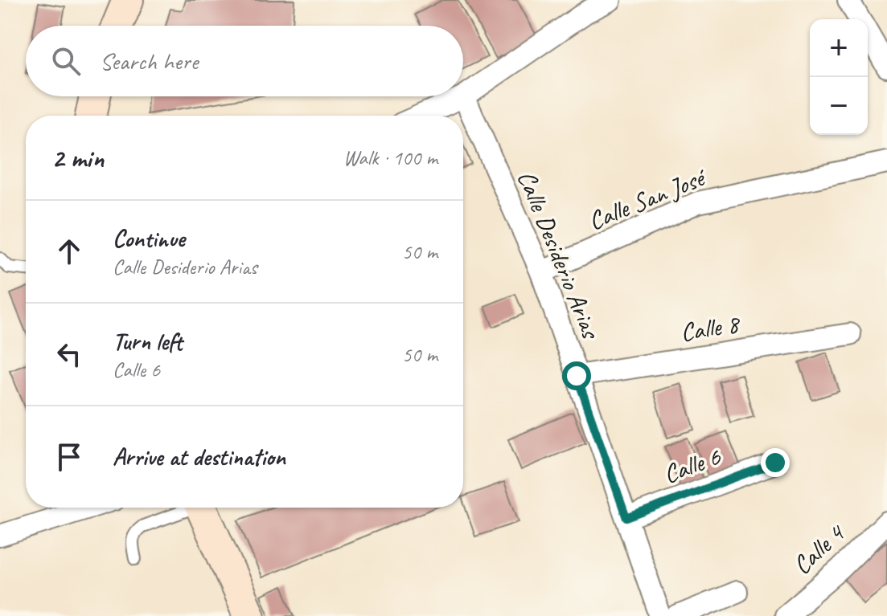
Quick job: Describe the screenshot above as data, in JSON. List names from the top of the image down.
{
  "streets": {
    "street": [
      "Calle San José",
      "Calle Desiderio Arias",
      "Calle 8",
      "Calle 6",
      "Calle 4"
    ]
  },
  "crossings": [
    ["Calle San José", "Calle Desiderio Arias"],
    ["Calle Desiderio Arias", "Calle 8"],
    ["Calle Desiderio Arias", "Calle 6"]
  ],
  "page": {
    "map_buttons": ["+", "−"],
    "search": "Search here",
    "heading": ["2 min", "Walk · 100 m"],
    "list": [
      ["Continue", "Calle Desiderio Arias", "50 m"],
      ["Turn left", "Calle 6", "50 m"],
      "Arrive at destination"
    ]
  }
}
